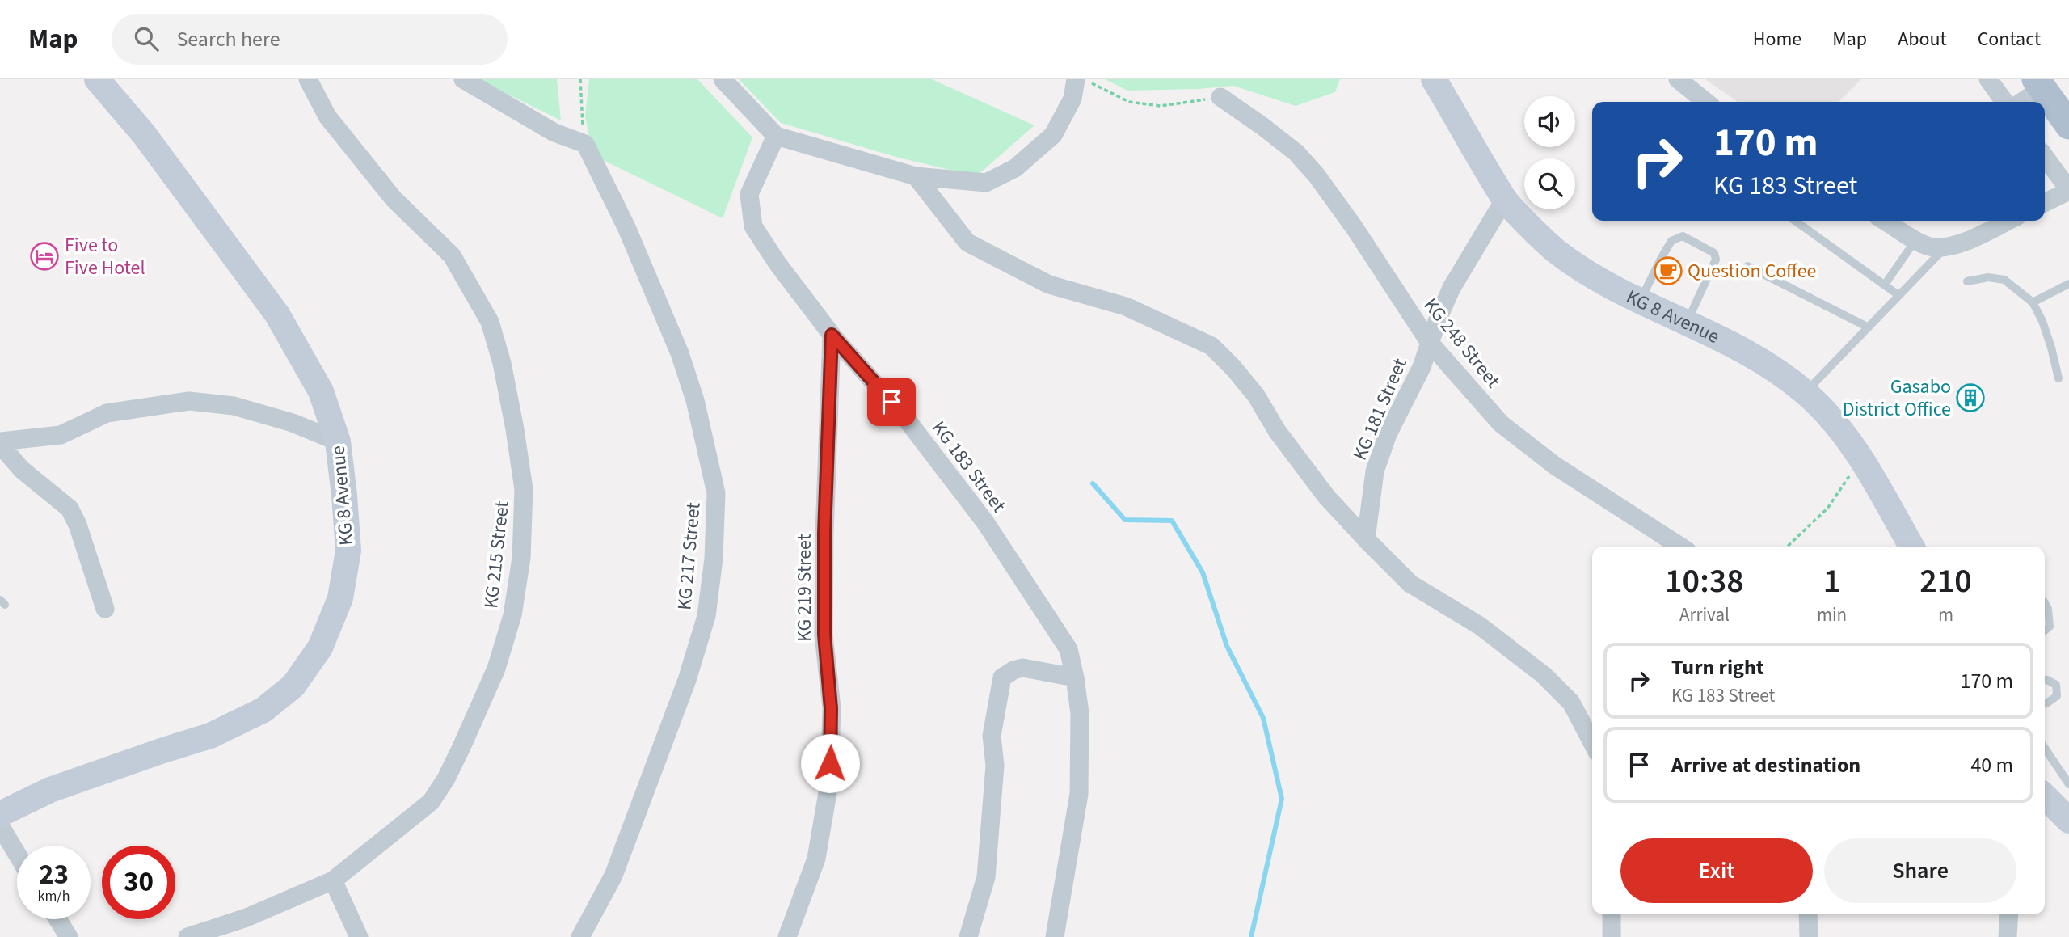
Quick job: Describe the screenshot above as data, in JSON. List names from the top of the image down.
{
  "streets": {
    "street": [
      "KG 8 Avenue",
      "KG 248 Street",
      "KG 181 Street",
      "KG 183 Street",
      "KG 215 Street",
      "KG 217 Street",
      "KG 219 Street"
    ]
  },
  "crossings": [
    ["KG 8 Avenue", "KG 181 Street"],
    ["KG 248 Street", "KG 181 Street"],
    ["KG 183 Street", "KG 219 Street"]
  ],
  "places": {
    "hotel": ["Five to Five Hotel"],
    "cafe": ["Question Coffee"],
    "building": ["Gasabo District Office"]
  },
  "page": {
    "header": "Map",
    "search": "Search here",
    "nav": [
      "Home",
      "Map",
      "About",
      "Contact"
    ],
    "turn": ["170 m", "KG 183 Street"],
    "eta": [
      "10:38",
      "Arrival",
      "1",
      "min",
      "210",
      "m"
    ],
    "list": [
      {
        "name": "Turn right",
        "note": "KG 183 Street",
        "value": "170 m"
      },
      {
        "name": "Arrive at destination",
        "value": "40 m"
      }
    ],
    "buttons": ["Exit", "Share"],
    "speed": "23 km/h",
    "limit": "30"
  }
}
